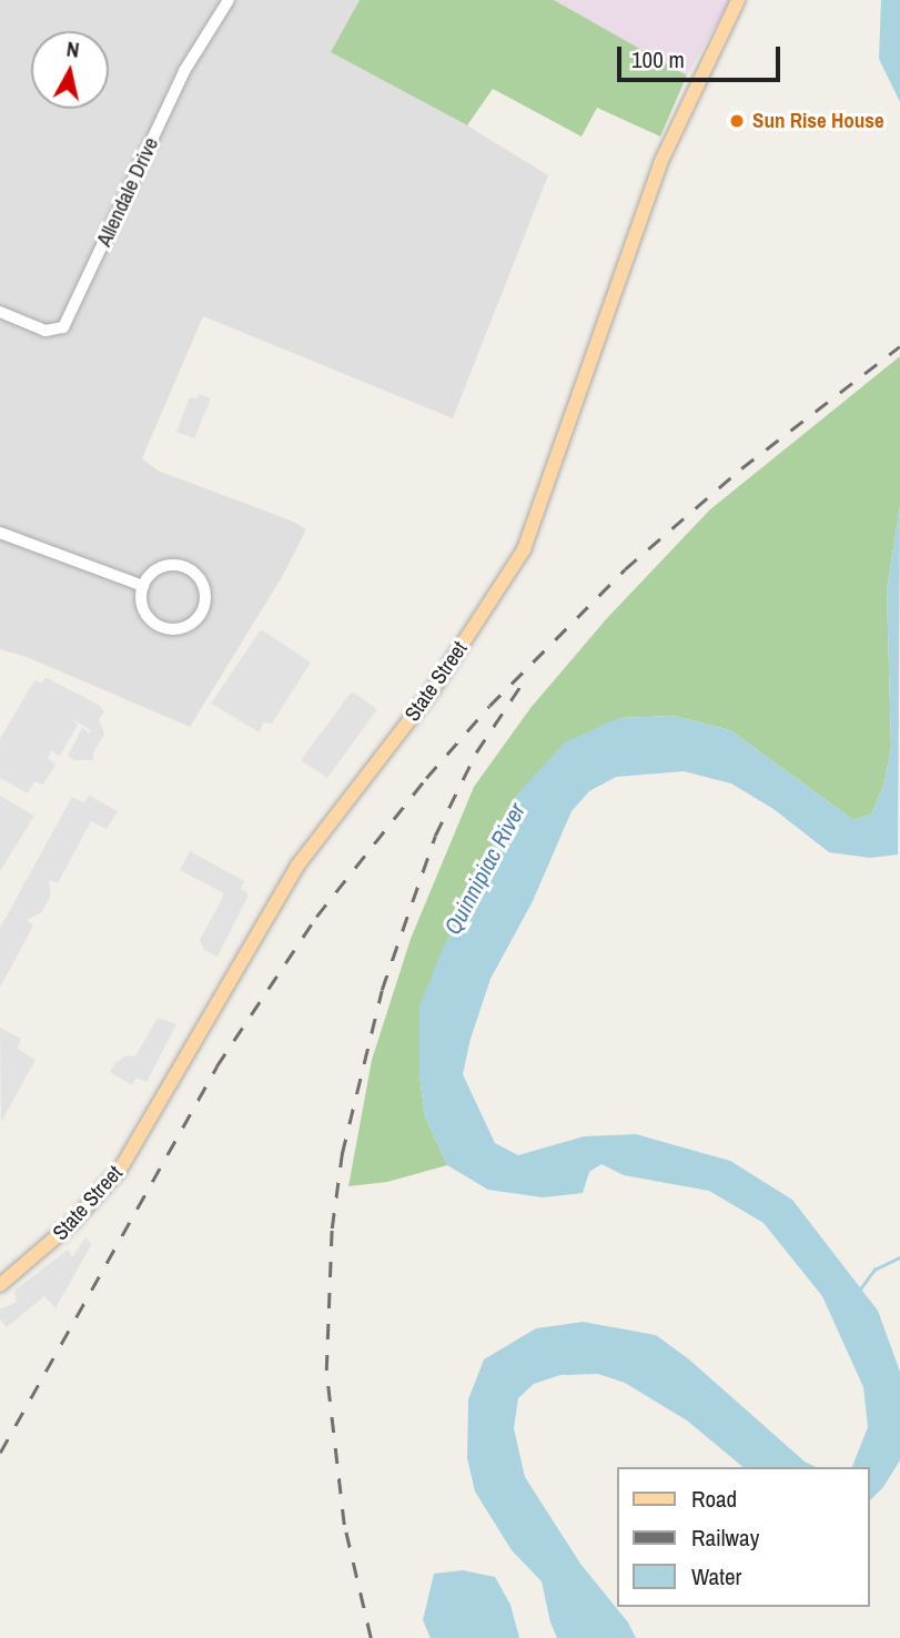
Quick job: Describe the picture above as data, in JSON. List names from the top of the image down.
{
  "streets": {
    "main road": ["State Street"],
    "street": ["Allendale Drive"]
  },
  "water": ["Quinnipiac River"],
  "places": ["Sun Rise House"],
  "legend": ["Road", "Railway", "Water"],
  "scale_bar": "100 m",
  "north": "top"
}
